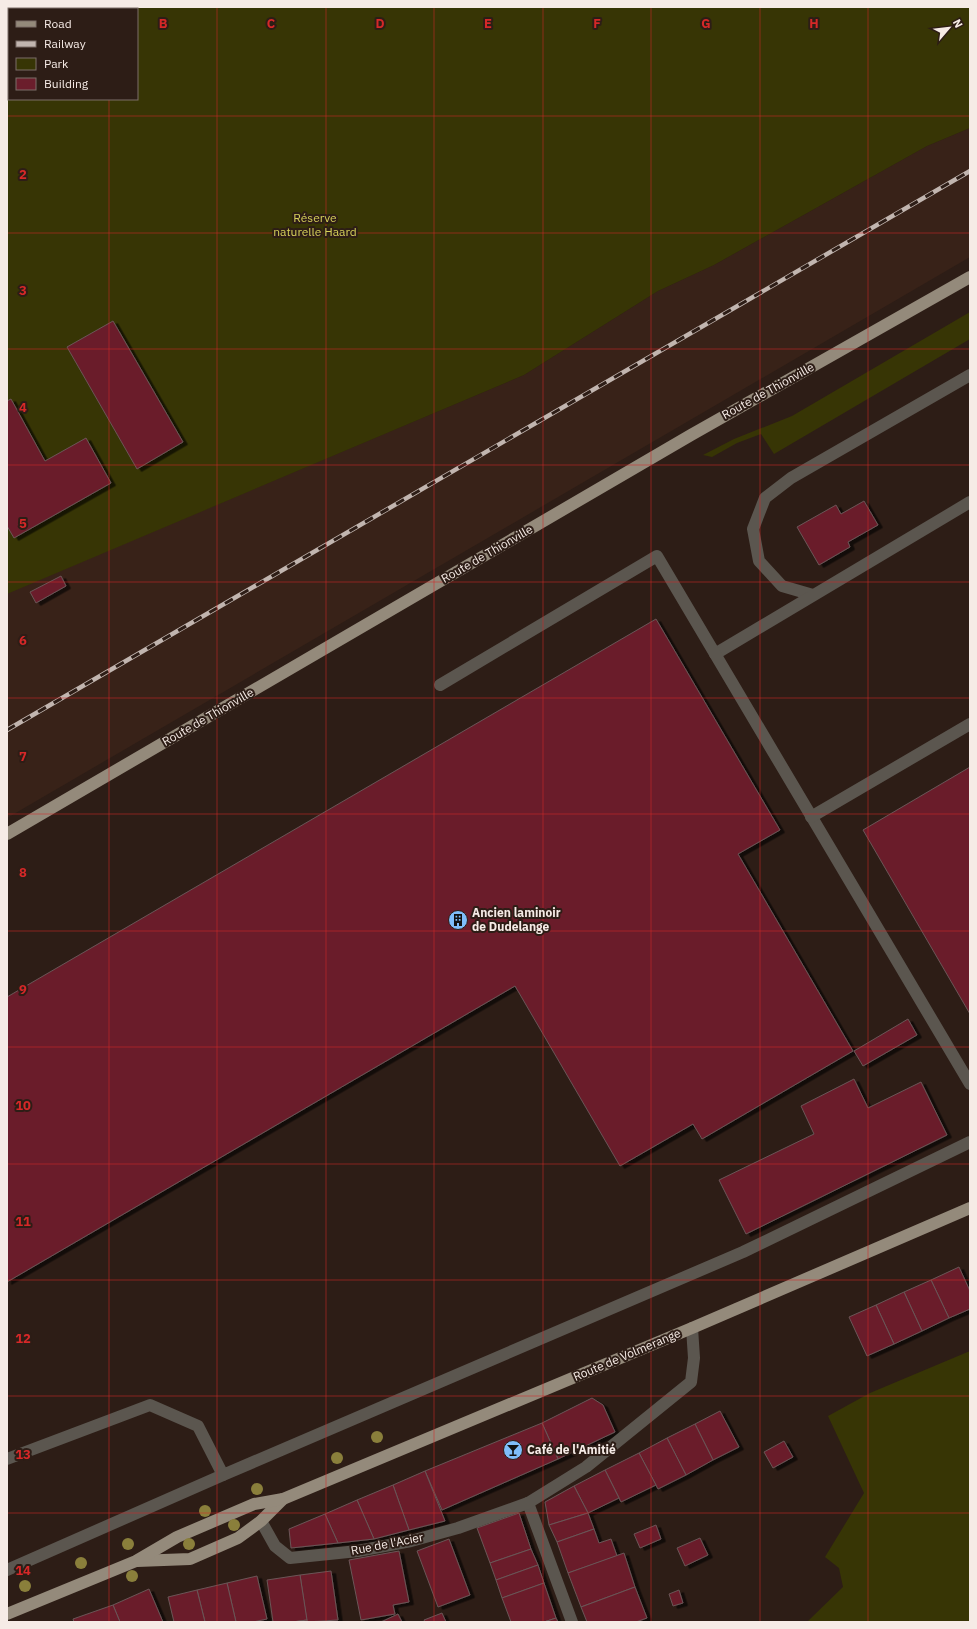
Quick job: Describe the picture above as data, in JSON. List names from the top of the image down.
{
  "streets": {
    "main road": ["Route de Thionville", "Route de Volmerange"],
    "street": ["Rue de l'Acier"]
  },
  "crossings": [
    ["Route de Volmerange", "Rue de l'Acier"]
  ],
  "parks": ["Réserve naturelle Haard"],
  "places": {
    "building": ["Ancien laminoir de Dudelange"],
    "bar": ["Café de l'Amitié"]
  },
  "legend": [
    "Road",
    "Railway",
    "Park",
    "Building"
  ],
  "north": "top right",
  "grid": {
    "columns": [
      "B",
      "C",
      "D",
      "E",
      "F",
      "G",
      "H"
    ],
    "rows": [
      "2",
      "3",
      "4",
      "5",
      "6",
      "7",
      "8",
      "9",
      "10",
      "11",
      "12",
      "13",
      "14"
    ]
  }
}
